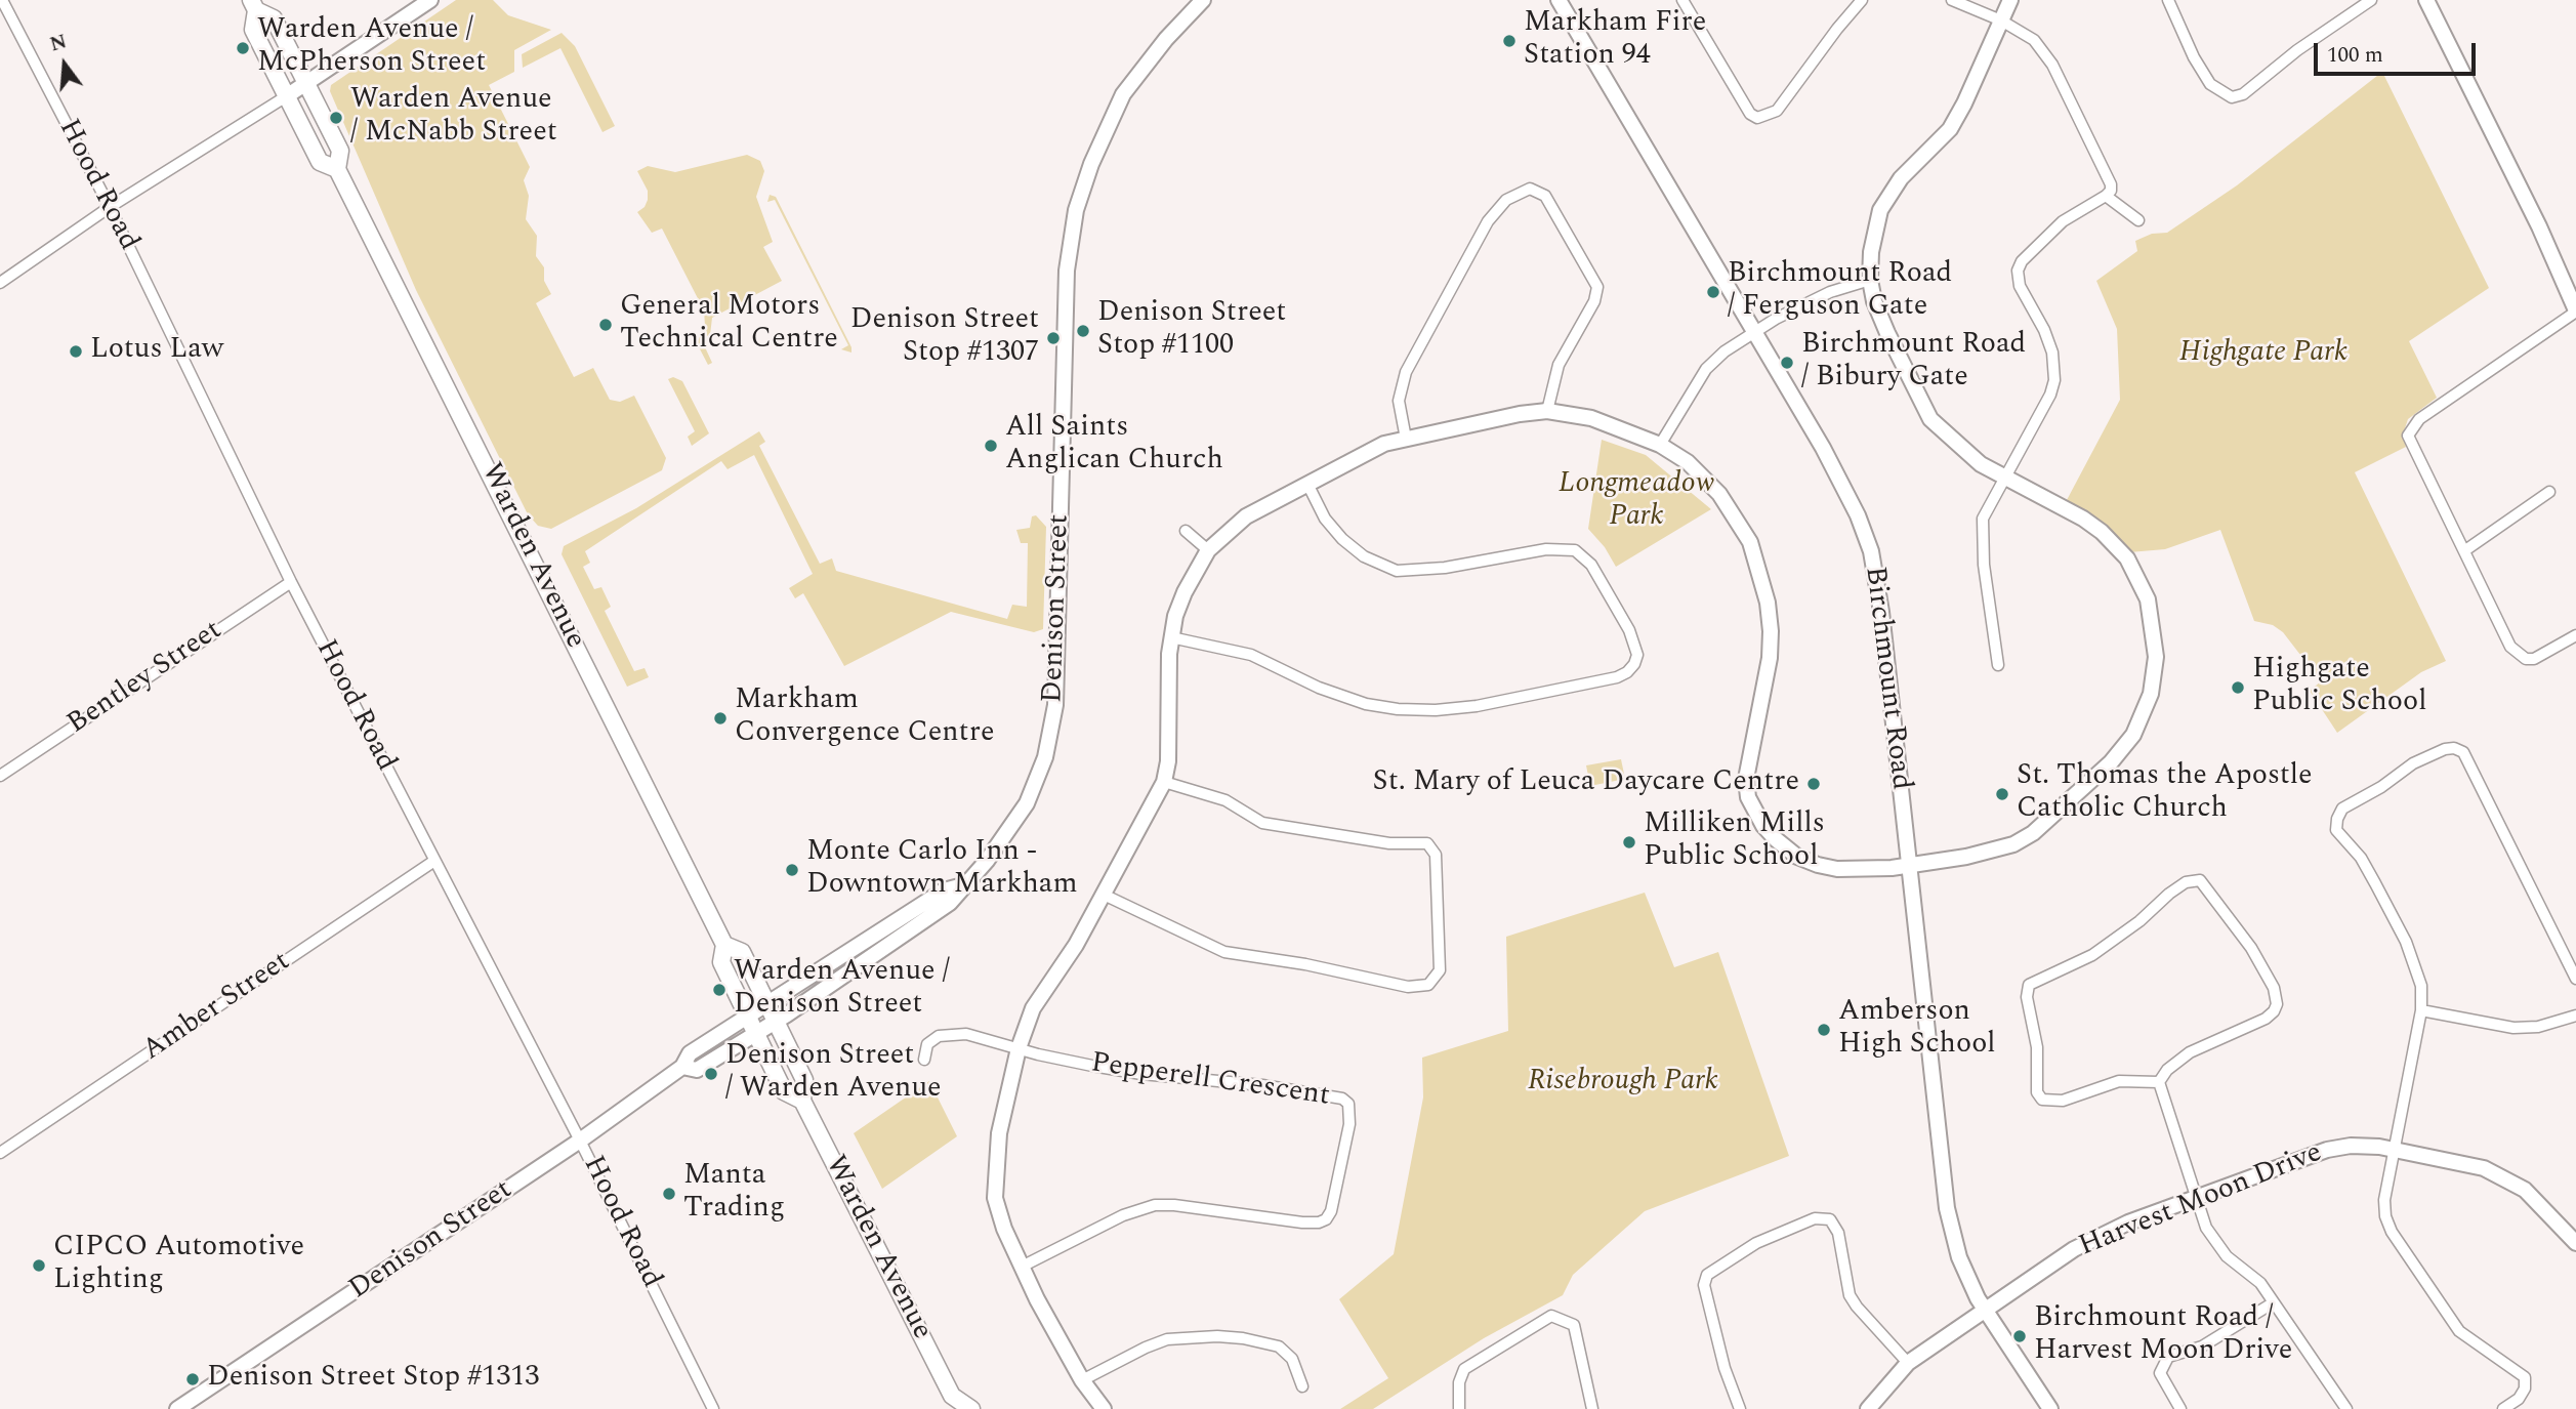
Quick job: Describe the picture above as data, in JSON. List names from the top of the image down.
{
  "streets": {
    "main road": ["Warden Avenue"],
    "street": [
      "Hood Road",
      "Denison Street",
      "Bentley Street",
      "Birchmount Road",
      "Amber Street",
      "Pepperell Crescent",
      "Harvest Moon Drive"
    ]
  },
  "crossings": [
    ["Hood Road", "Denison Street"],
    ["Hood Road", "Bentley Street"],
    ["Hood Road", "Amber Street"],
    ["Warden Avenue", "Denison Street"],
    ["Birchmount Road", "Harvest Moon Drive"]
  ],
  "parks": ["Highgate Park", "Longmeadow Park", "Risebrough Park"],
  "places": [
    "Markham Fire Station 94",
    "Warden Avenue / McPherson Street",
    "Warden Avenue / McNabb Street",
    "Birchmount Road / Ferguson Gate",
    "General Motors Technical Centre",
    "Denison Street Stop #1100",
    "Denison Street Stop #1307",
    "Lotus Law",
    "Birchmount Road / Bibury Gate",
    "All Saints Anglican Church",
    "Highgate Public School",
    "Markham Convergence Centre",
    "St. Mary of Leuca Daycare Centre",
    "St. Thomas the Apostle Catholic Church",
    "Milliken Mills Public School",
    "Monte Carlo Inn - Downtown Markham",
    "Warden Avenue / Denison Street",
    "Amberson High School",
    "Denison Street / Warden Avenue",
    "Manta Trading",
    "CIPCO Automotive Lighting",
    "Birchmount Road / Harvest Moon Drive",
    "Denison Street Stop #1313"
  ],
  "scale_bar": "100 m",
  "north": "top"
}
